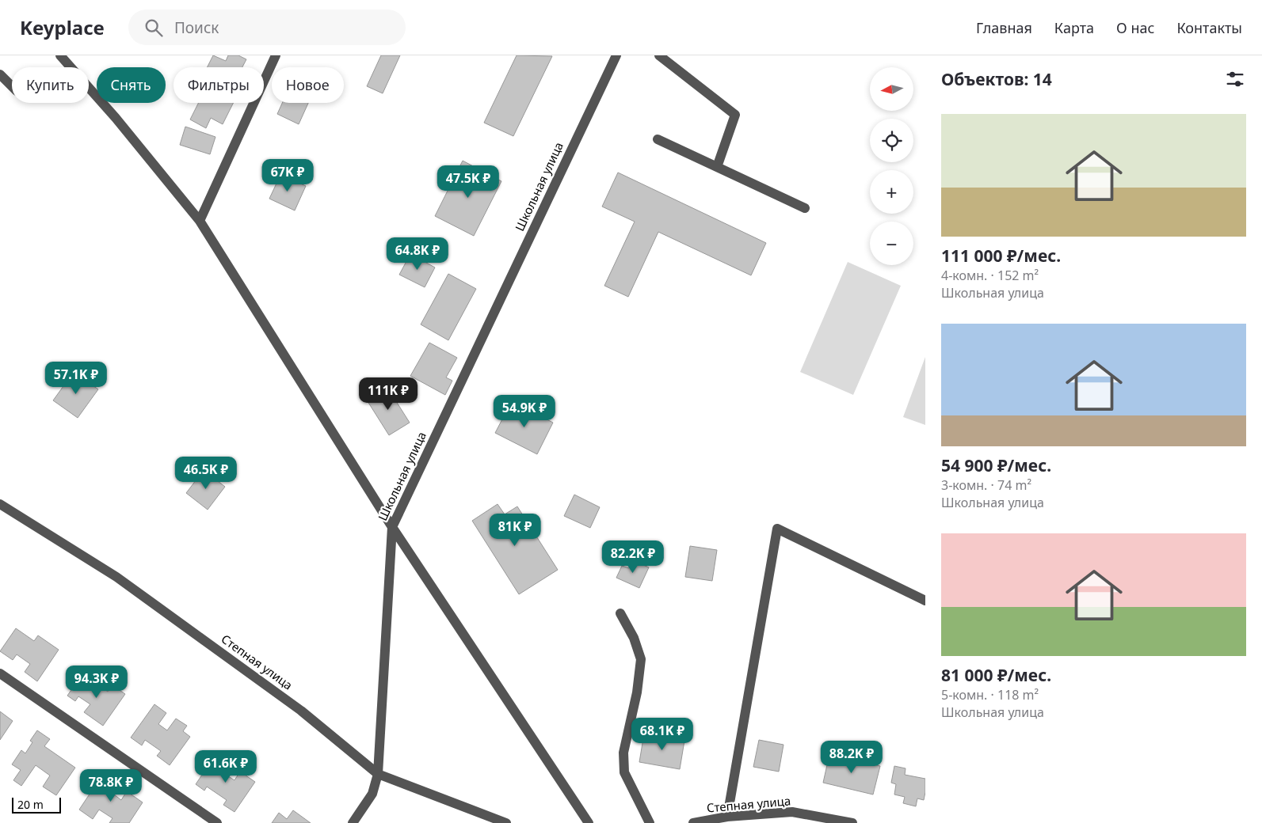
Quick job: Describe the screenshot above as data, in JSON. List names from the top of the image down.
{
  "streets": {
    "street": ["Школьная улица", "Степная улица"]
  },
  "crossings": [
    ["Школьная улица", "Степная улица"]
  ],
  "scale_bar": "20 m",
  "north": "left",
  "page": {
    "header": "Keyplace",
    "search": "Поиск",
    "nav": [
      "Главная",
      "Карта",
      "О нас",
      "Контакты"
    ],
    "heading": "Объектов: 14",
    "map_buttons": ["+", "−"],
    "chip": [
      "Купить",
      "Снять",
      "Фильтры",
      "Новое"
    ],
    "list": [
      {
        "name": "111 000 ₽/мес.",
        "note": "4-комн. · 152 m² · Школьная улица"
      },
      {
        "name": "54 900 ₽/мес.",
        "note": "3-комн. · 74 m² · Школьная улица"
      },
      {
        "name": "81 000 ₽/мес.",
        "note": "5-комн. · 118 m² · Школьная улица"
      }
    ],
    "price": [
      "67K ₽",
      "47.5K ₽",
      "64.8K ₽",
      "57.1K ₽",
      "111K ₽",
      "54.9K ₽",
      "46.5K ₽",
      "81K ₽",
      "82.2K ₽",
      "94.3K ₽",
      "68.1K ₽",
      "88.2K ₽",
      "61.6K ₽",
      "78.8K ₽"
    ],
    "scale": "20 m"
  }
}
